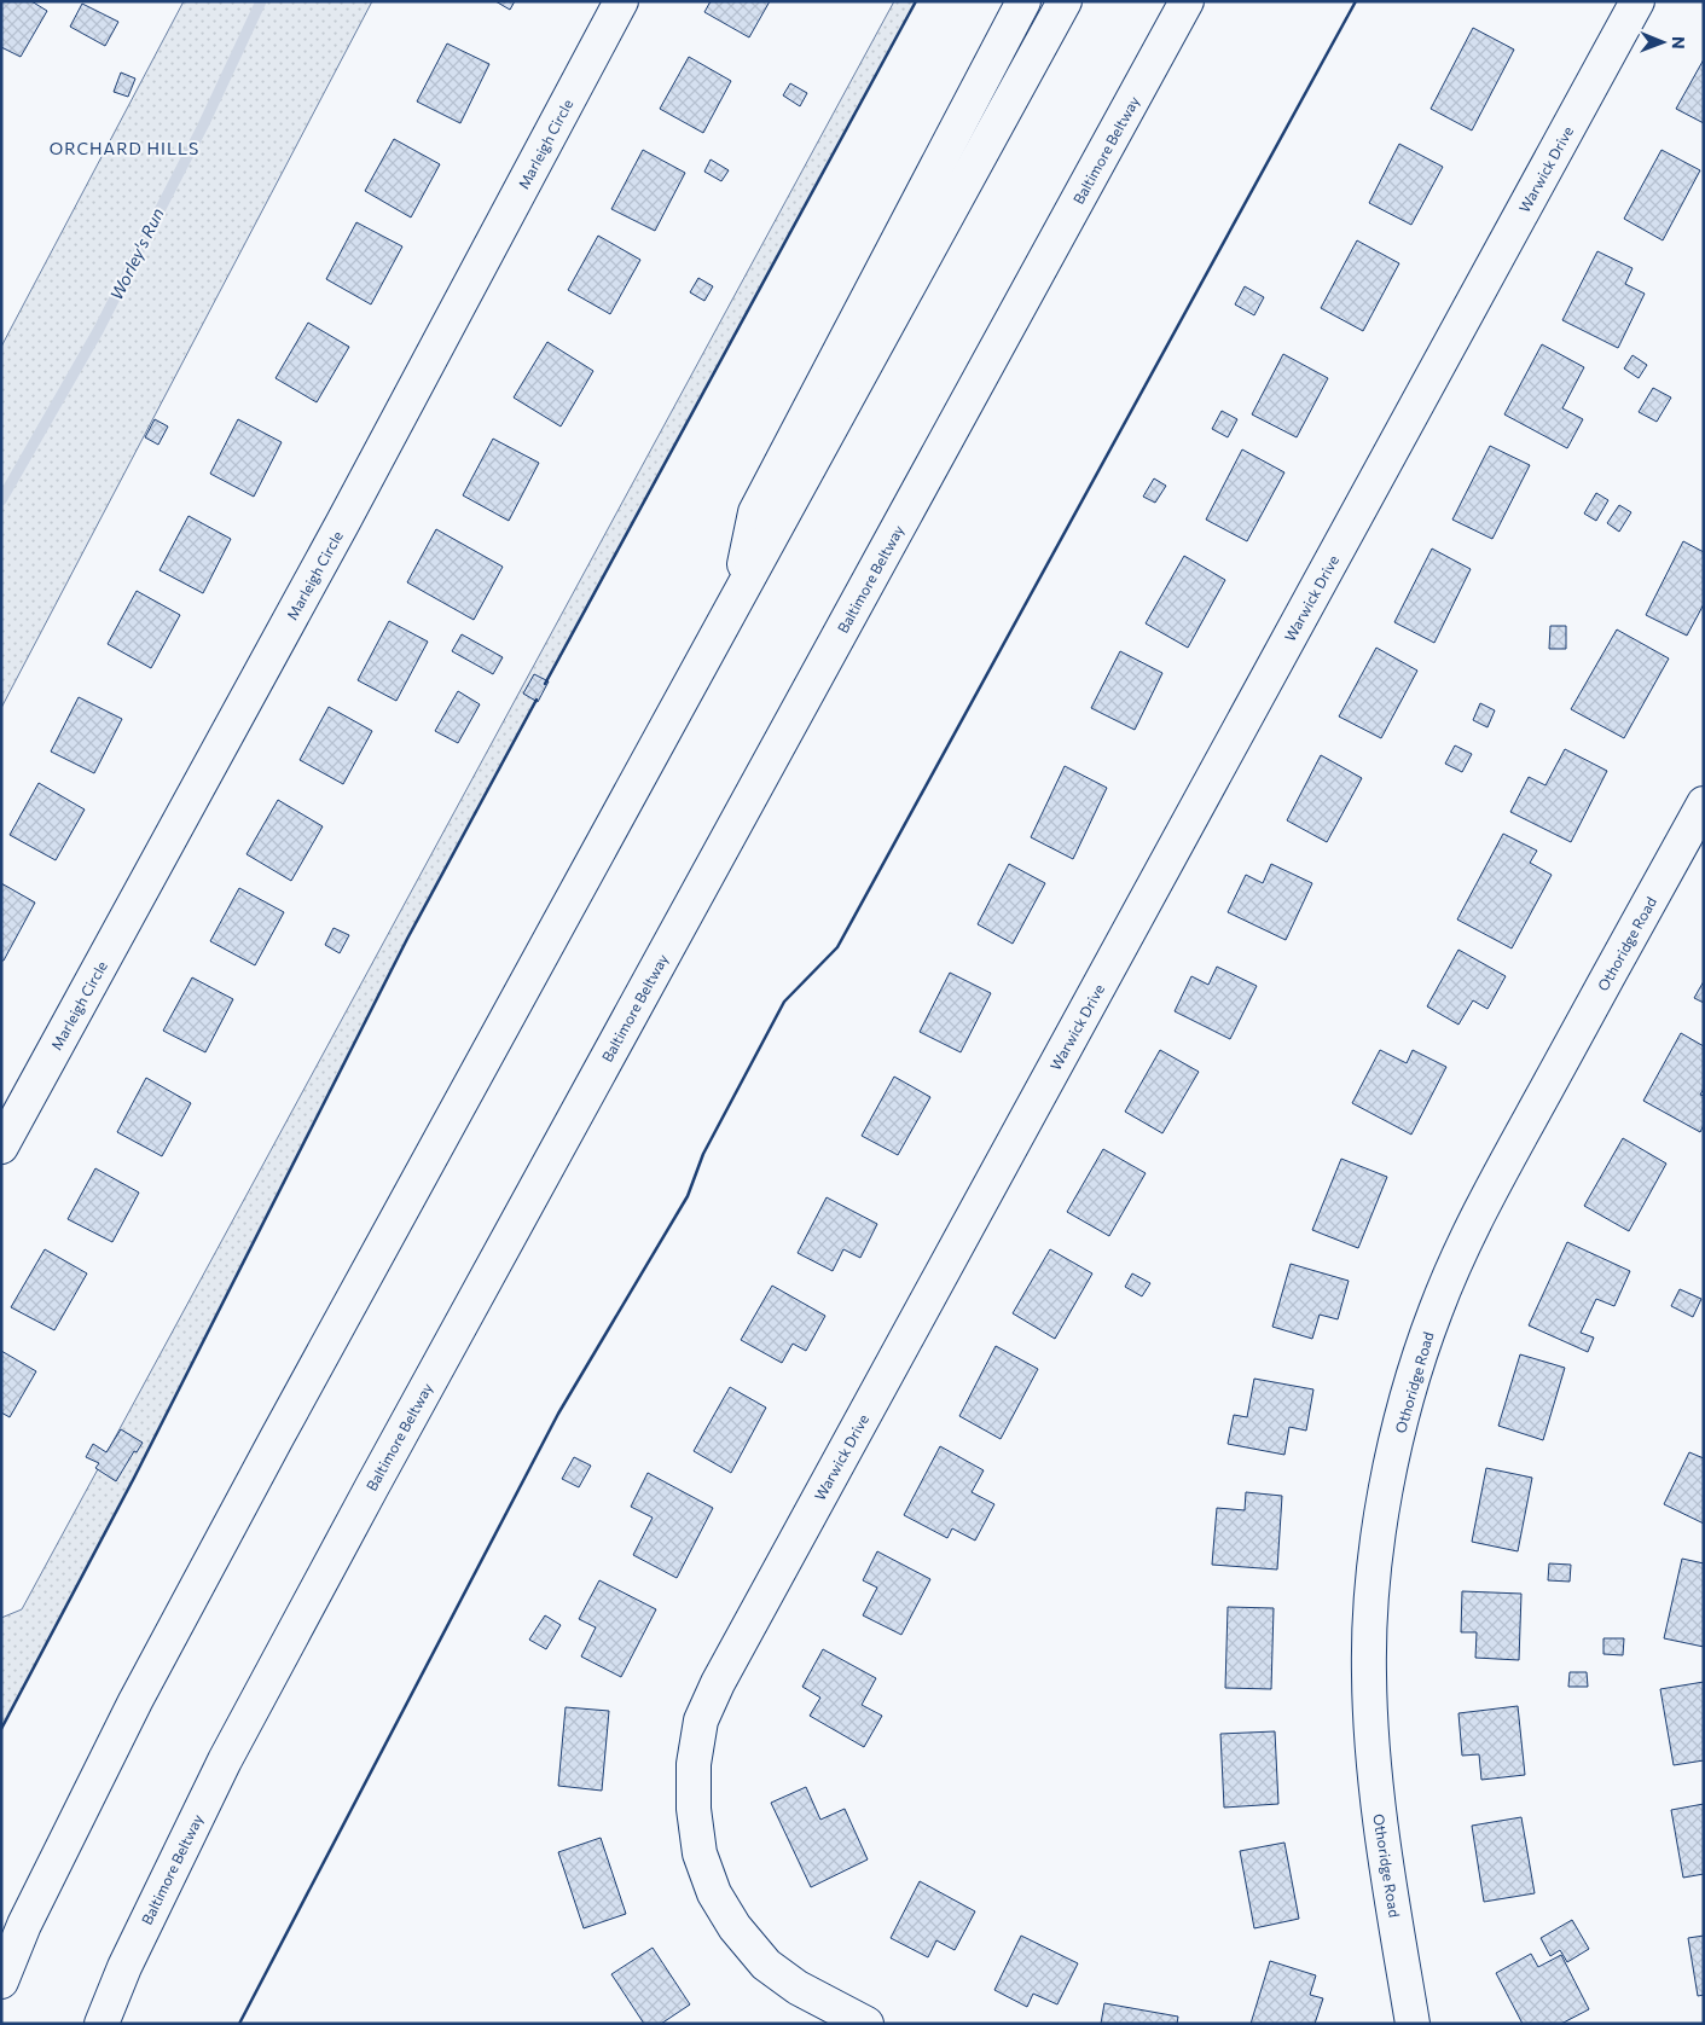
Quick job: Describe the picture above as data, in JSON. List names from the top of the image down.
{
  "streets": {
    "main road": [
      "Marleigh Circle",
      "Baltimore Beltway",
      "Warwick Drive",
      "Othoridge Road"
    ]
  },
  "districts": ["ORCHARD HILLS"],
  "water": ["Worley's Run"],
  "north": "right"
}
